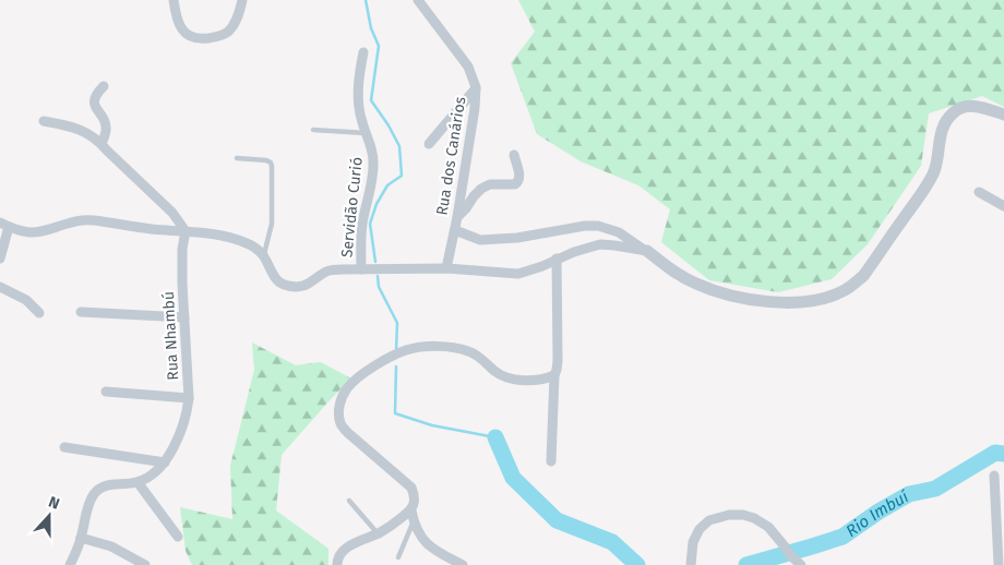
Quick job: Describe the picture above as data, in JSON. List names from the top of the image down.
{
  "streets": {
    "street": ["Rua dos Canários", "Servidão Curió", "Rua Nhambú"]
  },
  "water": ["Rio Imbuí"],
  "north": "top"
}
